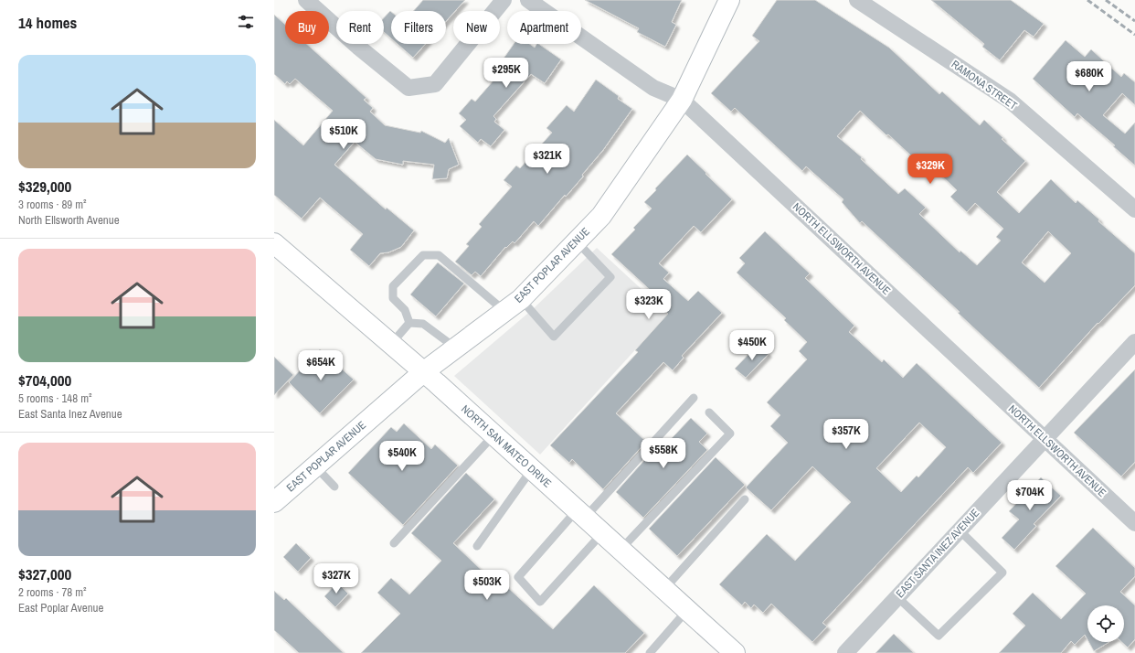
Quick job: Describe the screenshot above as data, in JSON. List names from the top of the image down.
{
  "streets": {
    "main road": ["EAST POPLAR AVENUE", "NORTH SAN MATEO DRIVE"],
    "street": ["RAMONA STREET", "NORTH ELLSWORTH AVENUE", "EAST SANTA INEZ AVENUE"]
  },
  "crossings": [
    ["NORTH ELLSWORTH AVENUE", "EAST POPLAR AVENUE"],
    ["NORTH ELLSWORTH AVENUE", "EAST SANTA INEZ AVENUE"],
    ["EAST POPLAR AVENUE", "NORTH SAN MATEO DRIVE"]
  ],
  "page": {
    "heading": "14 homes",
    "chip": [
      "Buy",
      "Rent",
      "Filters",
      "New",
      "Apartment"
    ],
    "list": [
      {
        "name": "$329,000",
        "note": "3 rooms · 89 m² · North Ellsworth Avenue"
      },
      {
        "name": "$704,000",
        "note": "5 rooms · 148 m² · East Santa Inez Avenue"
      },
      {
        "name": "$327,000",
        "note": "2 rooms · 78 m² · East Poplar Avenue"
      }
    ],
    "price": [
      "$295K",
      "$680K",
      "$510K",
      "$321K",
      "$329K",
      "$323K",
      "$450K",
      "$654K",
      "$357K",
      "$558K",
      "$540K",
      "$704K",
      "$327K",
      "$503K"
    ]
  }
}
